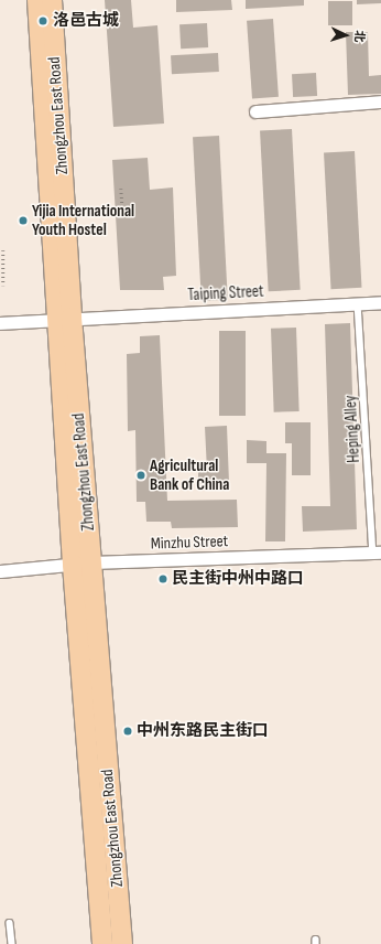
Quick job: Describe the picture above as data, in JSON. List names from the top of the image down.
{
  "streets": {
    "main road": ["Zhongzhou East Road"],
    "street": ["Taiping Street", "Minzhu Street"],
    "lane": ["Heping Alley"]
  },
  "crossings": [
    ["Zhongzhou East Road", "Taiping Street"],
    ["Zhongzhou East Road", "Minzhu Street"],
    ["Taiping Street", "Heping Alley"],
    ["Heping Alley", "Minzhu Street"]
  ],
  "places": [
    "洛邑古城",
    "Yijia International Youth Hostel",
    "Agricultural Bank of China",
    "民主街中州中路口",
    "中州东路民主街口"
  ],
  "north": "right"
}
